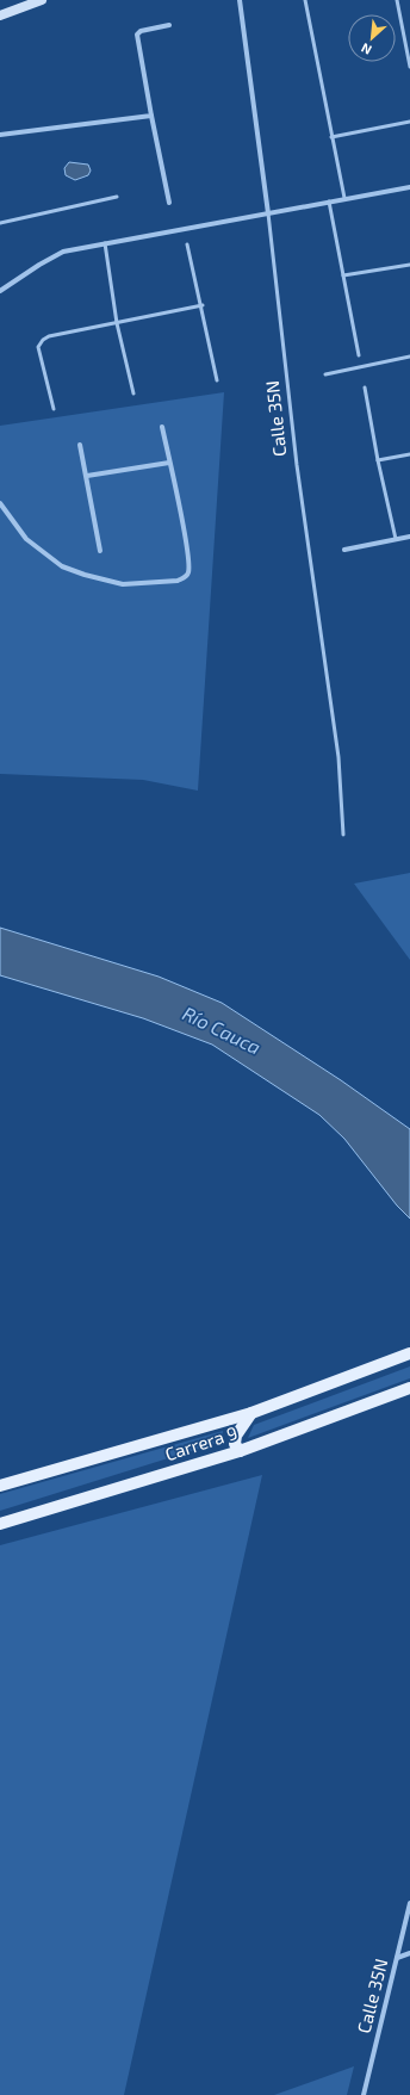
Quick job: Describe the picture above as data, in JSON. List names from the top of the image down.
{
  "streets": {
    "main road": ["Carrera 9"],
    "street": ["Calle 35N"]
  },
  "water": ["Río Cauca"],
  "north": "bottom left"
}
